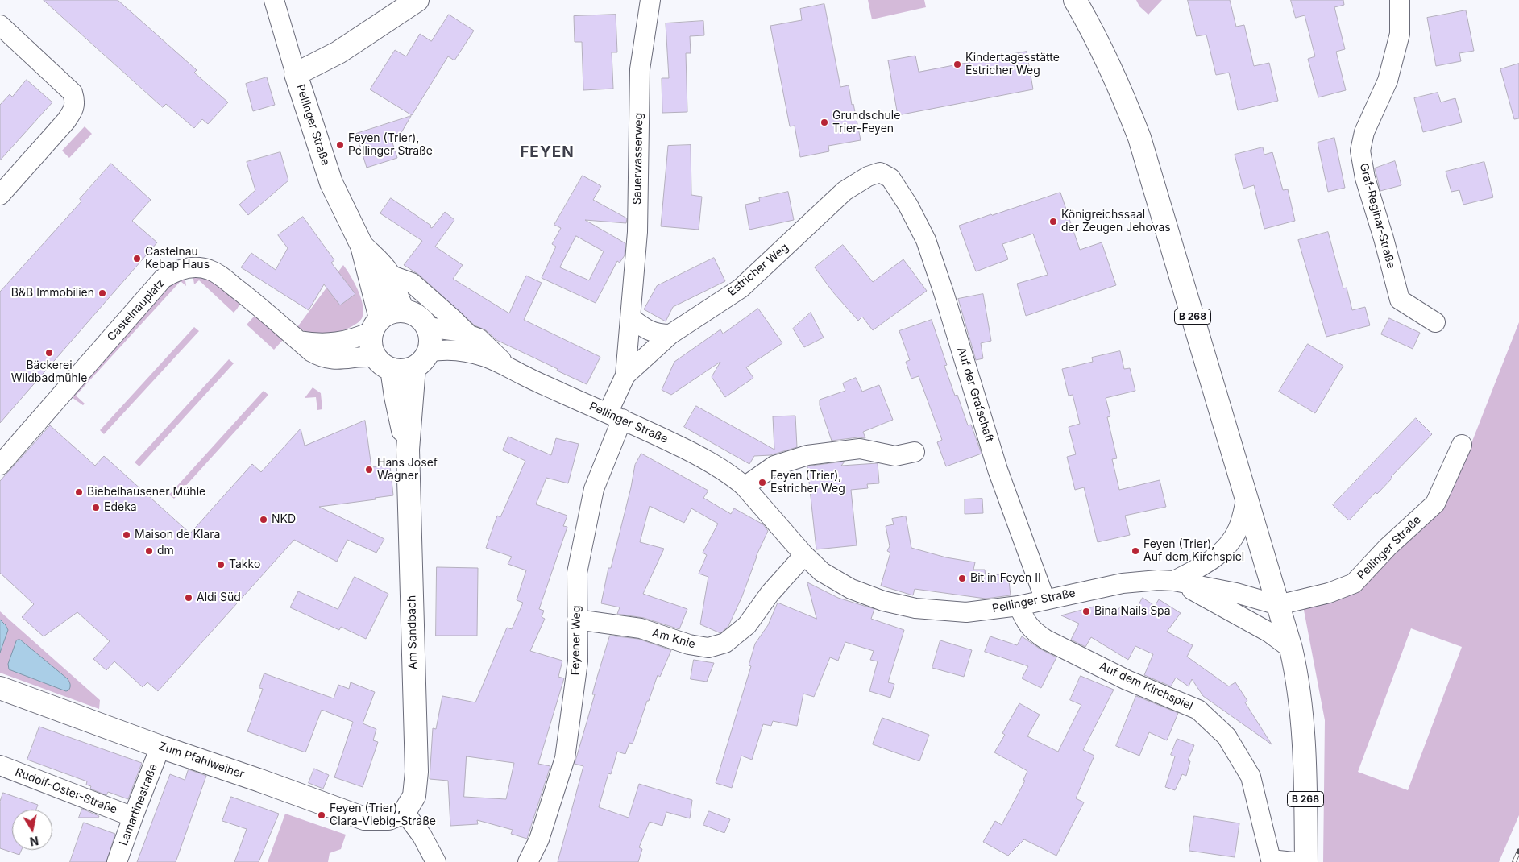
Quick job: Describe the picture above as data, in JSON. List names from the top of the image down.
{
  "streets": {
    "street": [
      "Pellinger Straße",
      "Sauerwasserweg",
      "Graf-Reginar-Straße",
      "Estricher Weg",
      "Castelnauplatz",
      "B 268",
      "Auf der Grafschaft",
      "Am Sandbach",
      "Am Knie",
      "Feyener Weg",
      "Auf dem Kirchspiel",
      "Zum Pfahlweiher",
      "Rudolf-Oster-Straße",
      "Lamartinestraße"
    ]
  },
  "crossings": [
    ["Pellinger Straße", "Estricher Weg"],
    ["Pellinger Straße", "Castelnauplatz"],
    ["Pellinger Straße", "B 268"],
    ["Pellinger Straße", "Auf der Grafschaft"],
    ["Pellinger Straße", "Am Sandbach"],
    ["Pellinger Straße", "Am Knie"],
    ["Pellinger Straße", "Feyener Weg"],
    ["Pellinger Straße", "Auf dem Kirchspiel"],
    ["Sauerwasserweg", "Estricher Weg"],
    ["Estricher Weg", "Auf der Grafschaft"],
    ["Estricher Weg", "Feyener Weg"],
    ["Castelnauplatz", "Am Sandbach"],
    ["Am Sandbach", "Zum Pfahlweiher"],
    ["Am Knie", "Feyener Weg"],
    ["Zum Pfahlweiher", "Lamartinestraße"],
    ["Rudolf-Oster-Straße", "Lamartinestraße"]
  ],
  "districts": ["FEYEN"],
  "places": [
    "Kindertagesstätte Estricher Weg",
    "Grundschule Trier-Feyen",
    "Feyen (Trier), Pellinger Straße",
    "Königreichssaal der Zeugen Jehovas",
    "Castelnau Kebap Haus",
    "B&B Immobilien",
    "Bäckerei Wildbadmühle",
    "Hans Josef Wagner",
    "Feyen (Trier), Estricher Weg",
    "Biebelhausener Mühle",
    "Edeka",
    "NKD",
    "Maison de Klara",
    "dm",
    "Feyen (Trier), Auf dem Kirchspiel",
    "Takko",
    "Bit in Feyen II",
    "Aldi Süd",
    "Bina Nails Spa",
    "Feyen (Trier), Clara-Viebig-Straße"
  ],
  "north": "bottom"
}
